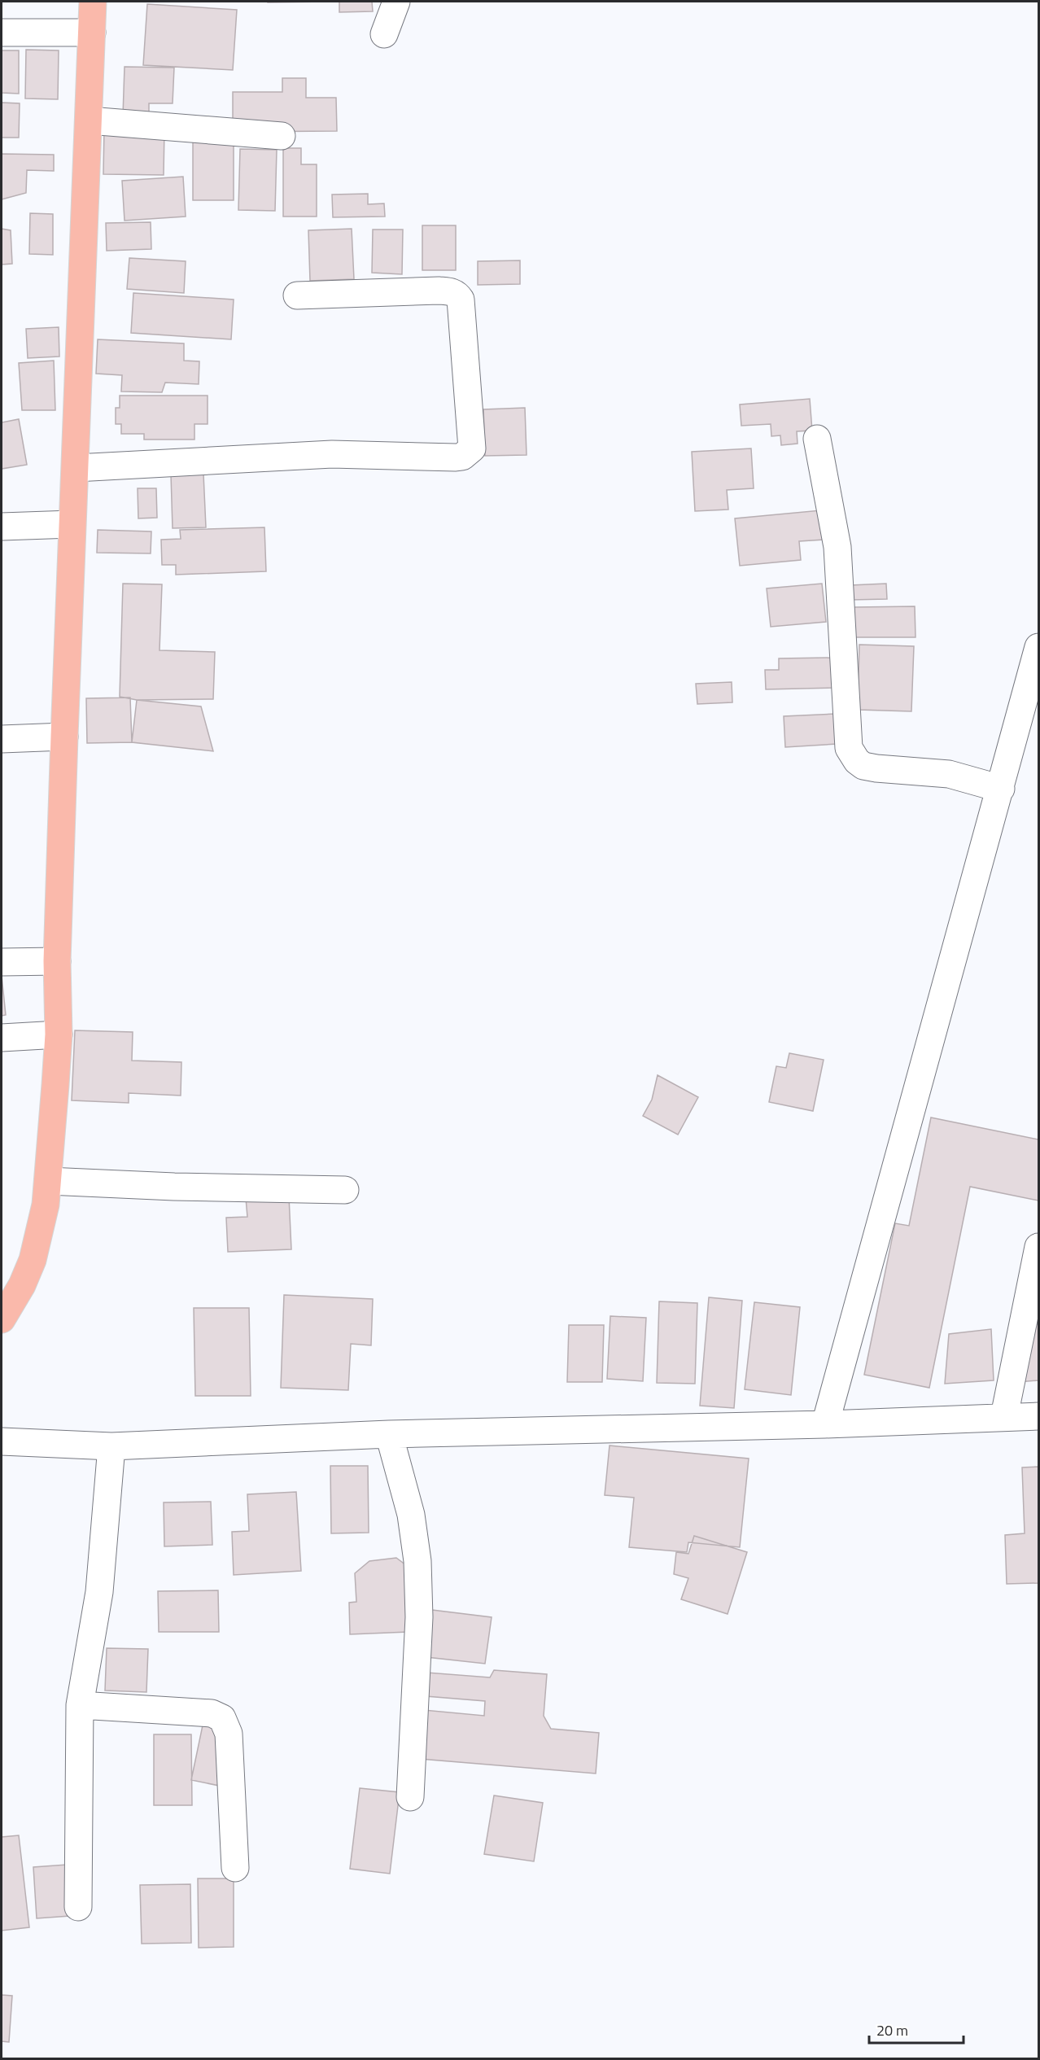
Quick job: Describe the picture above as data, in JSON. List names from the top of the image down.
{
  "scale_bar": "20 m"
}
